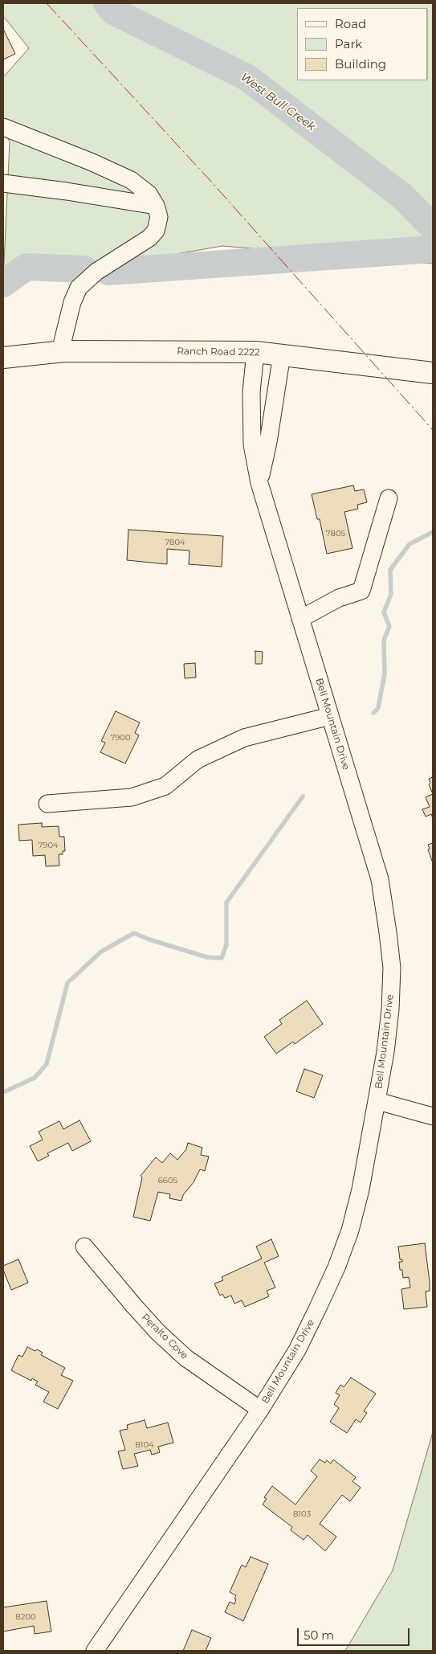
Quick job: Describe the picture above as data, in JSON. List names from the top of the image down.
{
  "streets": {
    "main road": ["Ranch Road 2222"],
    "street": ["Bell Mountain Drive", "Peralto Cove"]
  },
  "crossings": [
    ["Ranch Road 2222", "Bell Mountain Drive"],
    ["Bell Mountain Drive", "Peralto Cove"]
  ],
  "water": ["West Bull Creek"],
  "house_numbers": [
    "7805",
    "7804",
    "7900",
    "7904",
    "6605",
    "8104",
    "8103",
    "8200"
  ],
  "legend": ["Road", "Park", "Building"],
  "scale_bar": "50 m"
}
